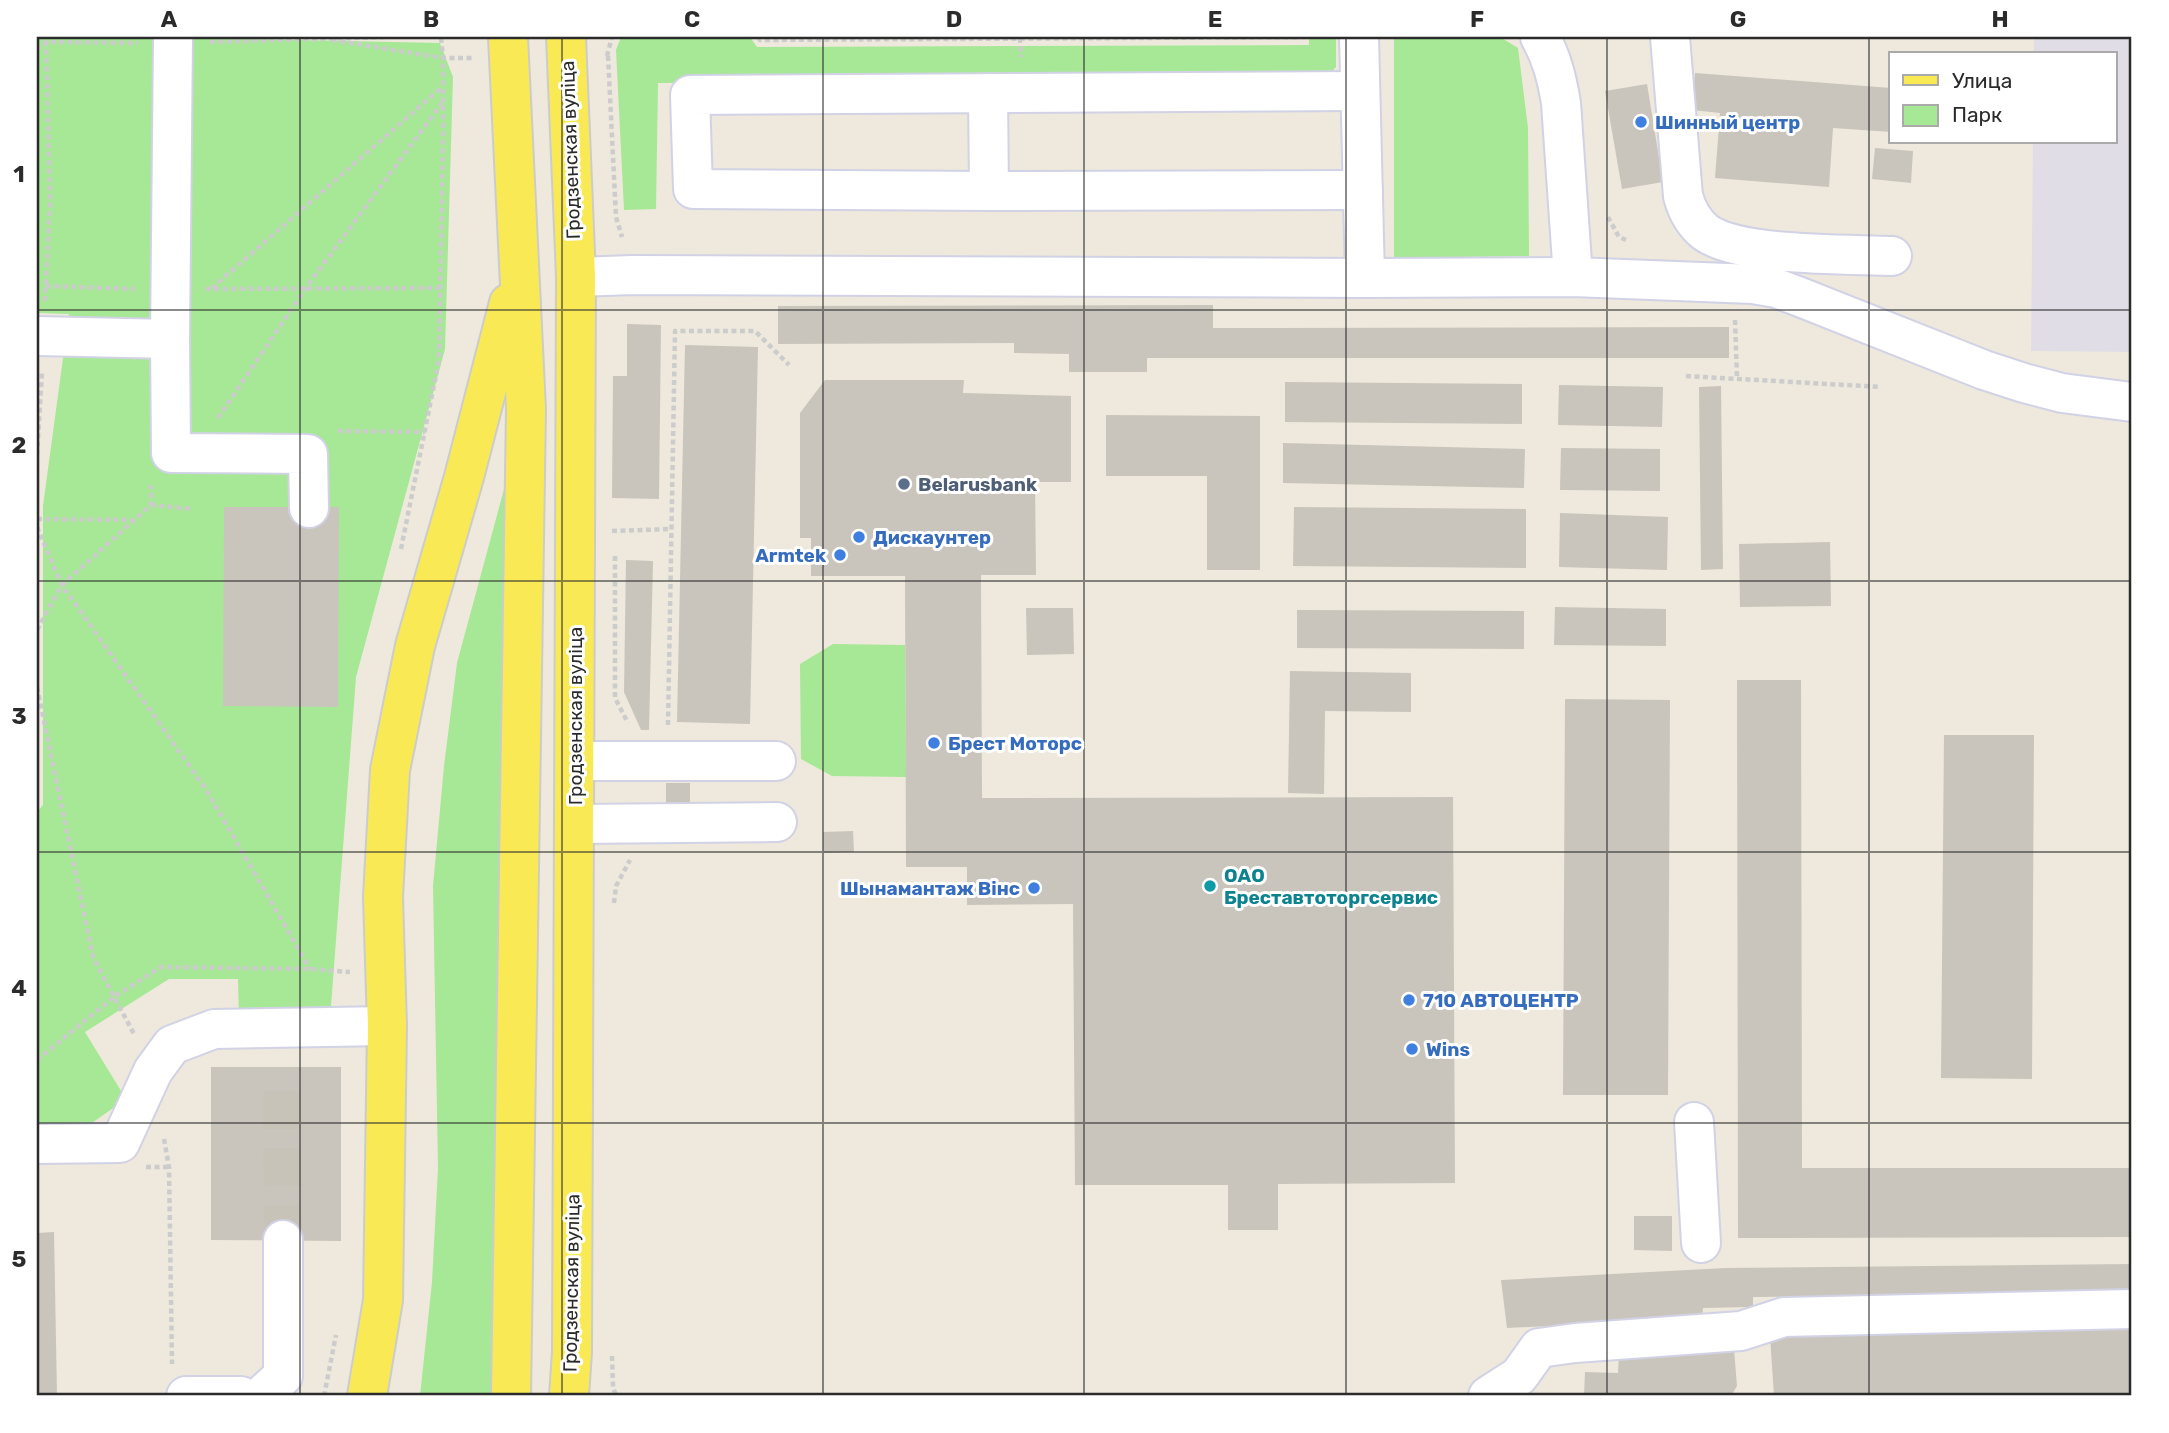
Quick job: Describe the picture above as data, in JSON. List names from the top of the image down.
{
  "streets": {
    "main road": ["Гродзенская вуліца"]
  },
  "places": [
    "Шинный центр",
    "Belarusbank",
    "Дискаунтер",
    "Armtek",
    "Брест Моторс",
    "ОАО Бреставтоторгсервис",
    "Шынамантаж Вінс",
    "710 АВТОЦЕНТР",
    "Wins"
  ],
  "legend": ["Улица", "Парк"],
  "grid": {
    "columns": [
      "A",
      "B",
      "C",
      "D",
      "E",
      "F",
      "G",
      "H"
    ],
    "rows": [
      "1",
      "2",
      "3",
      "4",
      "5"
    ]
  }
}
